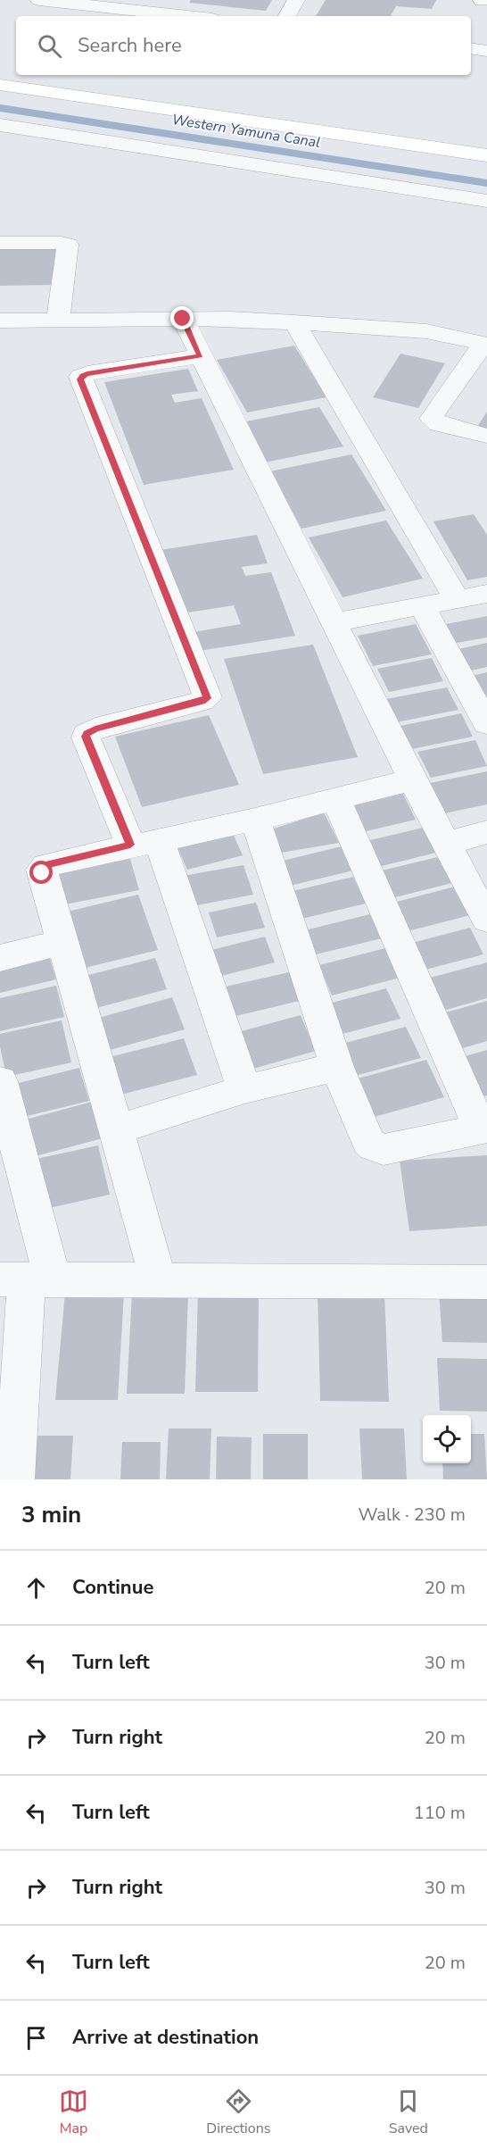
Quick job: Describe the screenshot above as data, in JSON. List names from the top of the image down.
{
  "water": ["Western Yamuna Canal"],
  "page": {
    "search": "Search here",
    "heading": ["3 min", "Walk · 230 m"],
    "list": [
      ["Continue", "20 m"],
      ["Turn left", "30 m"],
      ["Turn right", "20 m"],
      ["Turn left", "110 m"],
      ["Turn right", "30 m"],
      ["Turn left", "20 m"],
      "Arrive at destination"
    ],
    "nav": ["Map", "Directions", "Saved"]
  }
}
